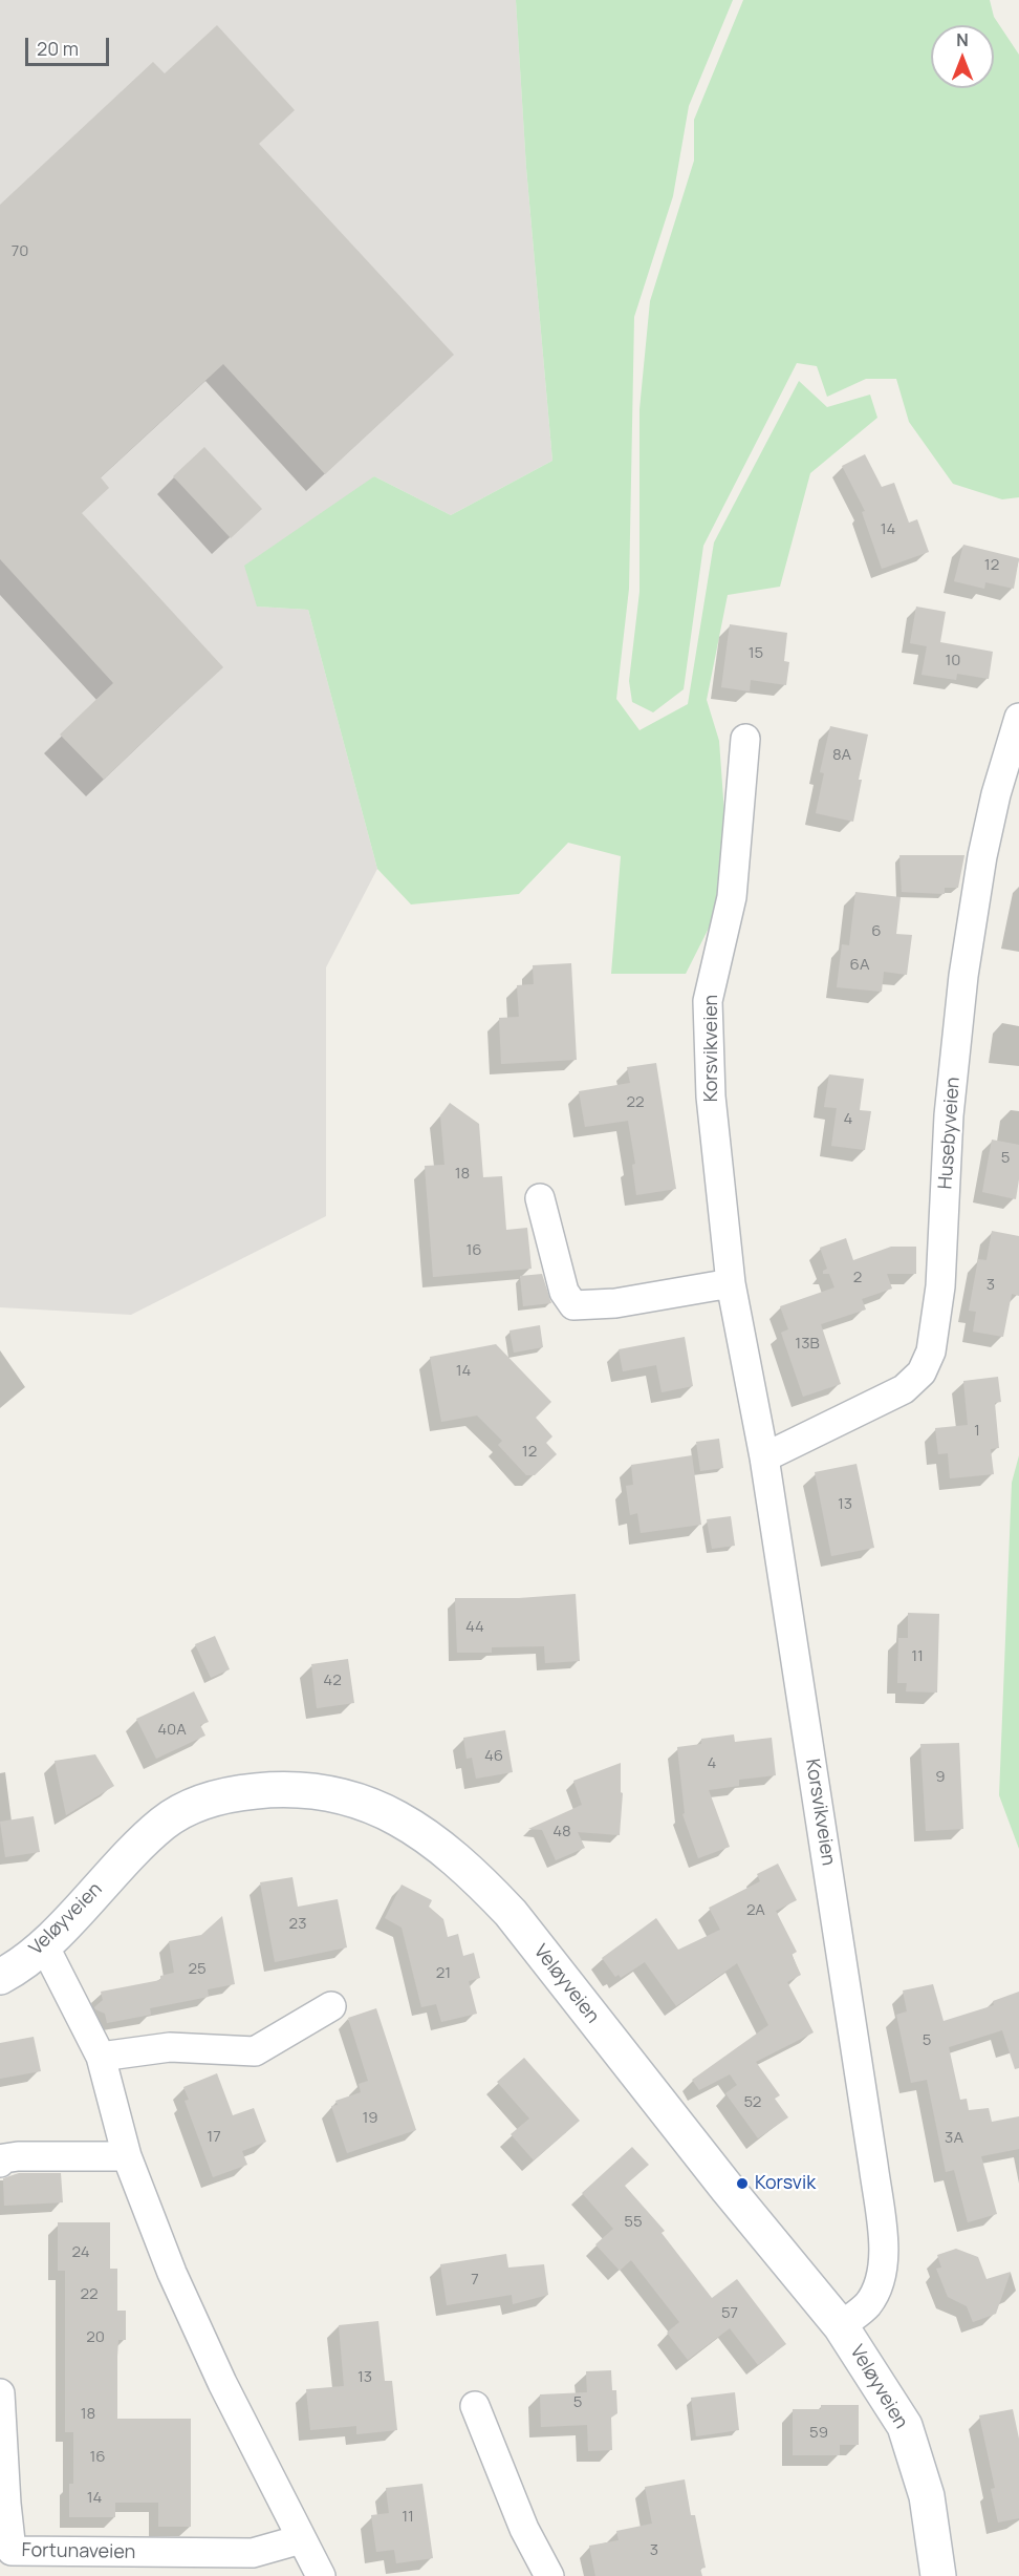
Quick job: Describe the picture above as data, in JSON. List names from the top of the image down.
{
  "streets": {
    "main road": ["Veløyveien"],
    "street": ["Korsvikveien", "Husebyveien", "Fortunaveien"]
  },
  "crossings": [
    ["Korsvikveien", "Husebyveien"],
    ["Korsvikveien", "Veløyveien"]
  ],
  "places": ["Korsvik"],
  "house_numbers": [
    "70",
    "14",
    "12",
    "15",
    "10",
    "8A",
    "6",
    "6A",
    "22",
    "4",
    "5",
    "18",
    "16",
    "2",
    "3",
    "13B",
    "14",
    "1",
    "12",
    "13",
    "44",
    "11",
    "42",
    "40A",
    "46",
    "4",
    "9",
    "48",
    "2A",
    "23",
    "25",
    "21",
    "5",
    "52",
    "19",
    "17",
    "3A",
    "55",
    "24",
    "7",
    "22",
    "57",
    "20",
    "13",
    "5",
    "18",
    "59",
    "16",
    "14",
    "11",
    "3"
  ],
  "scale_bar": "20 m",
  "north": "top"
}
